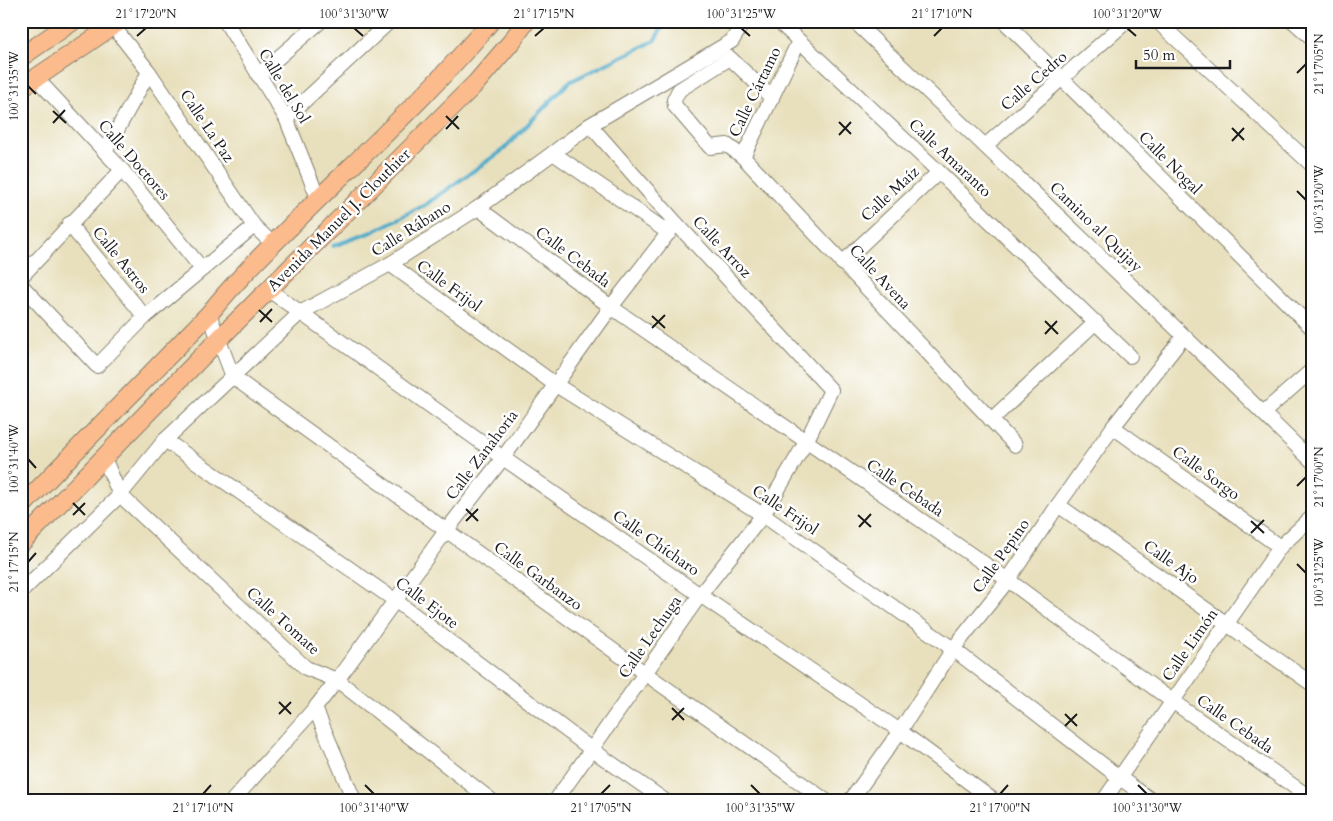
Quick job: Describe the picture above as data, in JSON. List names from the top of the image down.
{
  "streets": {
    "main road": ["Avenida Manuel J. Clouthier"],
    "street": [
      "Calle Cedro",
      "Calle del Sol",
      "Calle Cártamo",
      "Calle La Paz",
      "Calle Amaranto",
      "Calle Doctores",
      "Calle Nogal",
      "Calle Maíz",
      "Camino al Quijay",
      "Calle Rábano",
      "Calle Arroz",
      "Calle Cebada",
      "Calle Astros",
      "Calle Avena",
      "Calle Frijol",
      "Calle Zanahoria",
      "Calle Sorgo",
      "Calle Chícharo",
      "Calle Pepino",
      "Calle Ajo",
      "Calle Garbanzo",
      "Calle Ejote",
      "Calle Tomate",
      "Calle Lechuga",
      "Calle Limón"
    ]
  },
  "crossings": [
    ["Calle Cedro", "Calle Nogal"],
    ["Calle Cedro", "Camino al Quijay"],
    ["Calle del Sol", "Avenida Manuel J. Clouthier"],
    ["Calle Cártamo", "Calle Amaranto"],
    ["Calle Cártamo", "Calle Avena"],
    ["Calle La Paz", "Avenida Manuel J. Clouthier"],
    ["Calle Amaranto", "Calle Maíz"],
    ["Calle Maíz", "Calle Avena"],
    ["Avenida Manuel J. Clouthier", "Calle Chícharo"],
    ["Avenida Manuel J. Clouthier", "Calle Tomate"],
    ["Camino al Quijay", "Calle Pepino"],
    ["Calle Rábano", "Calle Arroz"],
    ["Calle Rábano", "Calle Cebada"],
    ["Calle Rábano", "Calle Frijol"],
    ["Calle Rábano", "Calle Chícharo"],
    ["Calle Rábano", "Calle Garbanzo"],
    ["Calle Rábano", "Calle Ejote"],
    ["Calle Rábano", "Calle Tomate"],
    ["Calle Arroz", "Calle Zanahoria"],
    ["Calle Arroz", "Calle Lechuga"],
    ["Calle Cebada", "Calle Zanahoria"],
    ["Calle Cebada", "Calle Pepino"],
    ["Calle Cebada", "Calle Lechuga"],
    ["Calle Cebada", "Calle Limón"],
    ["Calle Frijol", "Calle Zanahoria"],
    ["Calle Frijol", "Calle Pepino"],
    ["Calle Frijol", "Calle Lechuga"],
    ["Calle Frijol", "Calle Limón"],
    ["Calle Zanahoria", "Calle Chícharo"],
    ["Calle Zanahoria", "Calle Garbanzo"],
    ["Calle Zanahoria", "Calle Ejote"],
    ["Calle Zanahoria", "Calle Tomate"],
    ["Calle Sorgo", "Calle Pepino"],
    ["Calle Sorgo", "Calle Limón"],
    ["Calle Chícharo", "Calle Pepino"],
    ["Calle Chícharo", "Calle Lechuga"],
    ["Calle Pepino", "Calle Ajo"],
    ["Calle Ajo", "Calle Limón"],
    ["Calle Garbanzo", "Calle Lechuga"],
    ["Calle Ejote", "Calle Lechuga"]
  ],
  "scale_bar": "50 m",
  "coordinates": [
    "21°17'20\"N",
    "100°31'30\"W",
    "21°17'15\"N",
    "100°31'25\"W",
    "21°17'10\"N",
    "100°31'20\"W",
    "21°17'05\"N",
    "100°31'35\"W",
    "100°31'40\"W",
    "21°17'00\"N"
  ]
}
